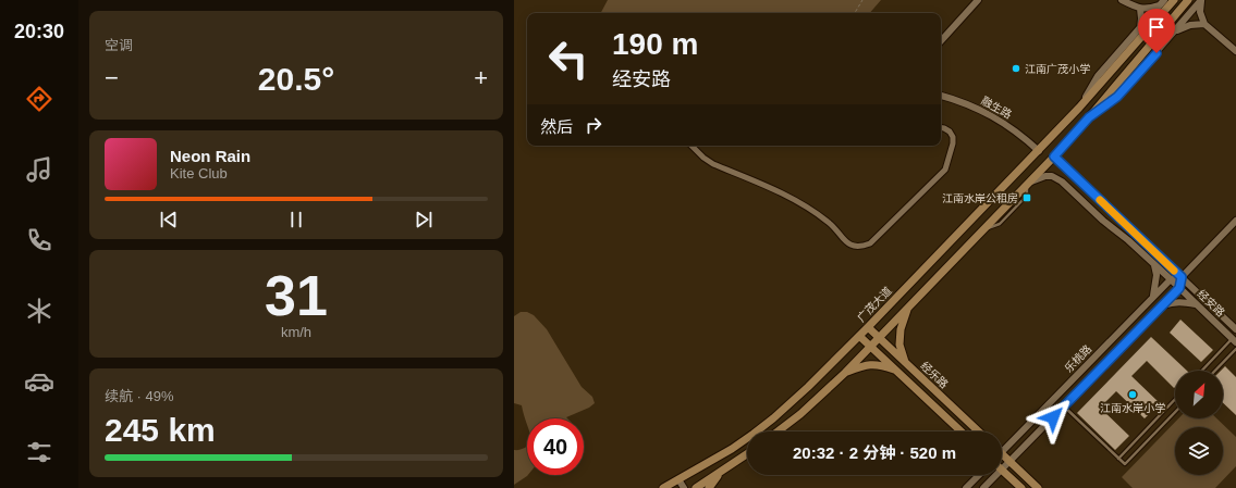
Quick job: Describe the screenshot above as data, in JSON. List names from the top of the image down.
{
  "streets": {
    "main road": ["广茂大道", "经乐路"],
    "street": ["融生路", "经安路", "乐桃路"]
  },
  "crossings": [
    ["融生路", "广茂大道"],
    ["经安路", "乐桃路"],
    ["广茂大道", "经乐路"]
  ],
  "places": {
    "other": ["江南广茂小学", "江南水岸小学"],
    "transit": ["江南水岸公租房"]
  },
  "north": "top right",
  "page": {
    "tabs": "20:30",
    "tile": [
      "空调",
      ["31", "km/h"],
      ["续航 · 49%", "245 km"]
    ],
    "turn": ["190 m", "经安路"],
    "heat": ["−", "20.5°", "+"],
    "then": "然后",
    "song": ["Neon Rain", "Kite Club"],
    "limit": "40",
    "trip": "20:32 · 2 分钟 · 520 m"
  }
}
